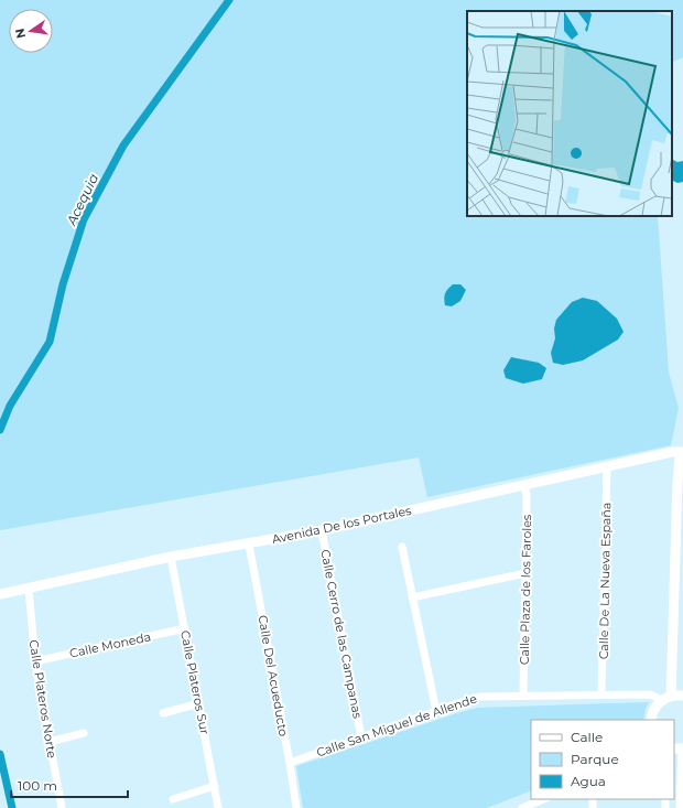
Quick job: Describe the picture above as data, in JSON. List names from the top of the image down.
{
  "streets": {
    "street": [
      "Avenida De los Portales",
      "Calle De La Nueva España",
      "Calle Plaza de los Faroles",
      "Calle Cerro de las Campanas",
      "Calle Moneda",
      "Calle Del Acueducto",
      "Calle Plateros Sur",
      "Calle Plateros Norte",
      "Calle San Miguel de Allende"
    ]
  },
  "crossings": [
    ["Avenida De los Portales", "Calle De La Nueva España"],
    ["Avenida De los Portales", "Calle Plaza de los Faroles"],
    ["Avenida De los Portales", "Calle Cerro de las Campanas"],
    ["Avenida De los Portales", "Calle Del Acueducto"],
    ["Avenida De los Portales", "Calle Plateros Sur"],
    ["Avenida De los Portales", "Calle Plateros Norte"],
    ["Calle De La Nueva España", "Calle San Miguel de Allende"],
    ["Calle Plaza de los Faroles", "Calle San Miguel de Allende"],
    ["Calle Cerro de las Campanas", "Calle San Miguel de Allende"],
    ["Calle Moneda", "Calle Plateros Sur"],
    ["Calle Moneda", "Calle Plateros Norte"],
    ["Calle Del Acueducto", "Calle San Miguel de Allende"]
  ],
  "water": ["Acequia"],
  "legend": ["Calle", "Parque", "Agua"],
  "scale_bar": "100 m",
  "north": "left"
}
